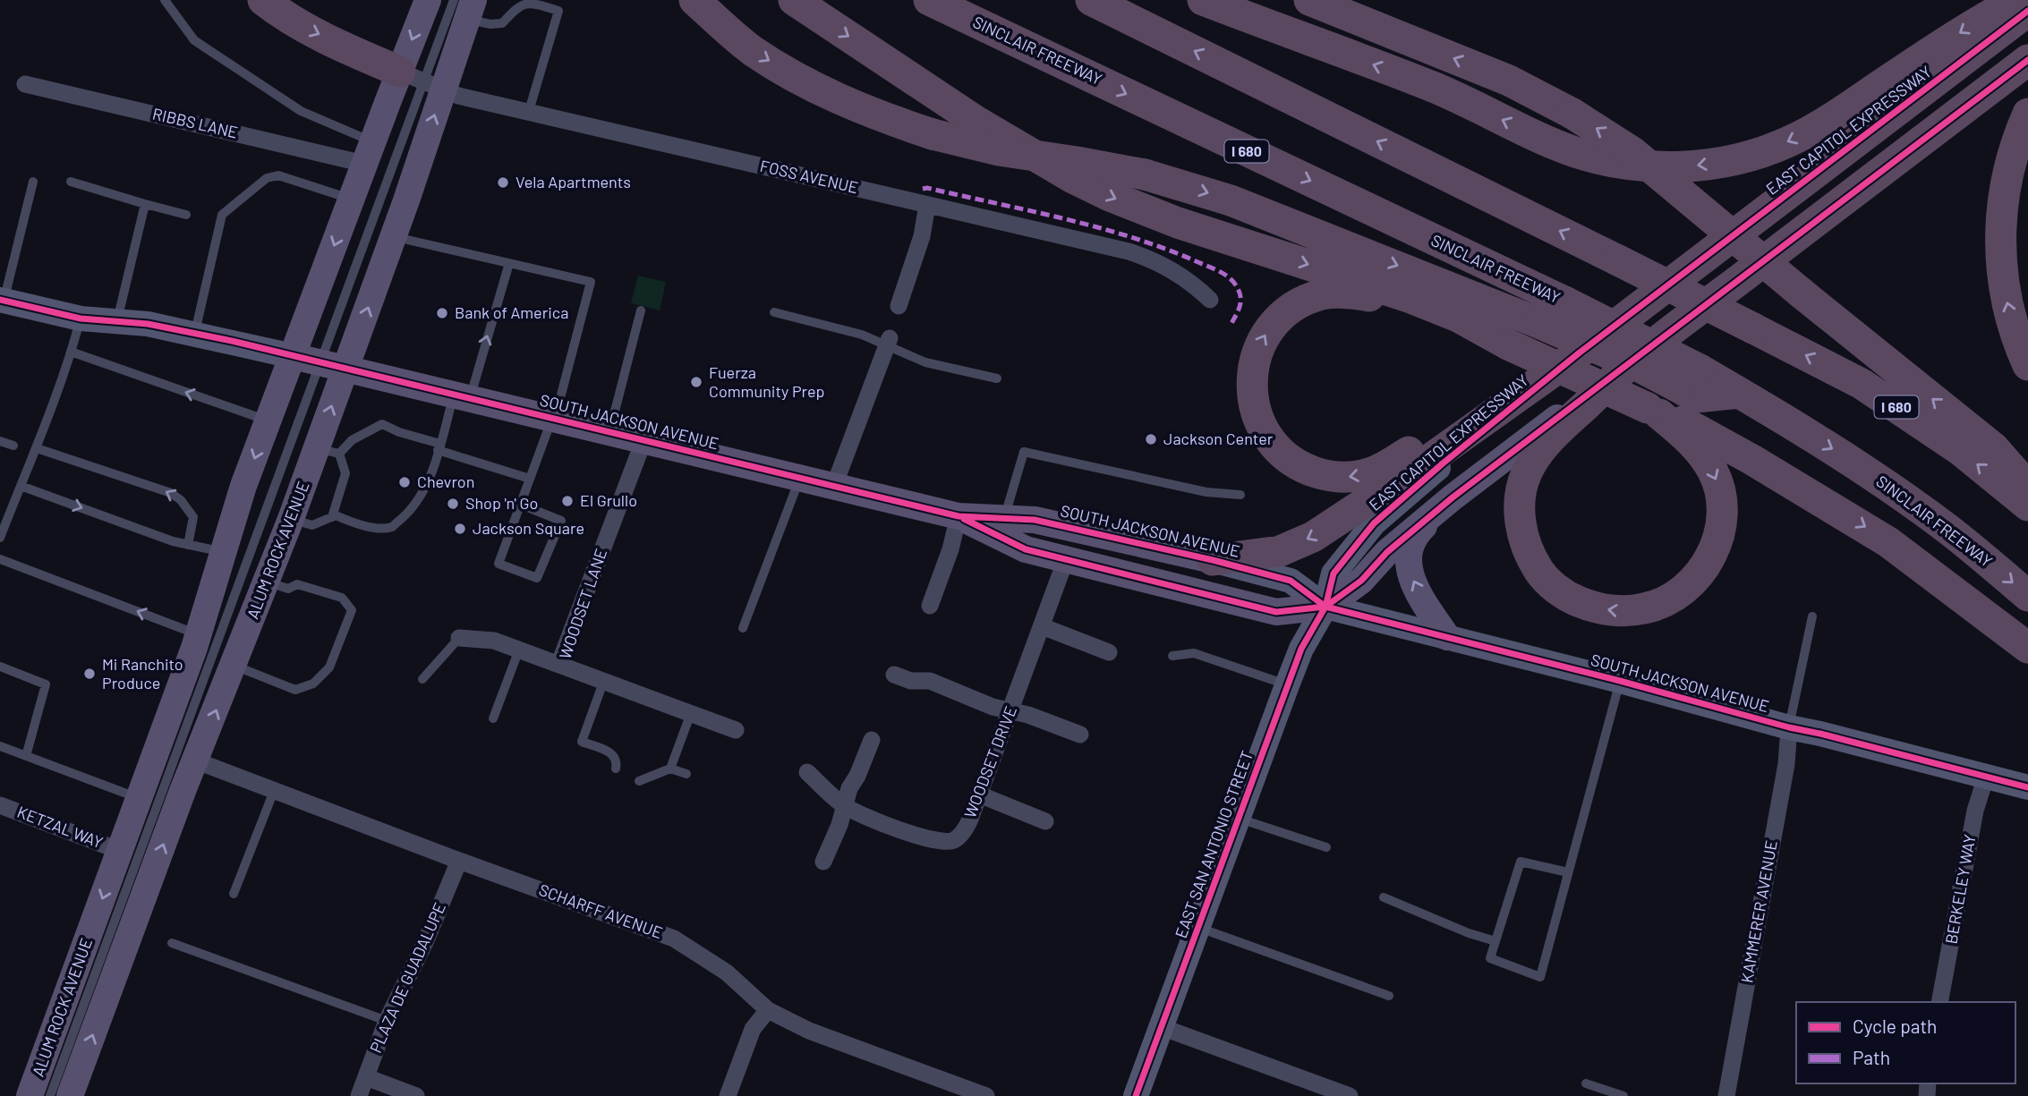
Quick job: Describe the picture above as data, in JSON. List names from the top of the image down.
{
  "streets": {
    "highway": ["SINCLAIR FREEWAY", "EAST CAPITOL EXPRESSWAY", "I 680"],
    "main road": ["SOUTH JACKSON AVENUE", "ALUM ROCK AVENUE", "EAST SAN ANTONIO STREET"],
    "street": [
      "RIBBS LANE",
      "FOSS AVENUE",
      "WOODSET LANE",
      "WOODSET DRIVE",
      "KETZAL WAY",
      "BERKELEY WAY",
      "SCHARFF AVENUE",
      "KAMMERER AVENUE",
      "PLAZA DE GUADALUPE"
    ]
  },
  "crossings": [
    ["RIBBS LANE", "ALUM ROCK AVENUE"],
    ["EAST CAPITOL EXPRESSWAY", "SOUTH JACKSON AVENUE"],
    ["EAST CAPITOL EXPRESSWAY", "EAST SAN ANTONIO STREET"],
    ["FOSS AVENUE", "ALUM ROCK AVENUE"],
    ["SOUTH JACKSON AVENUE", "ALUM ROCK AVENUE"],
    ["SOUTH JACKSON AVENUE", "WOODSET LANE"],
    ["SOUTH JACKSON AVENUE", "WOODSET DRIVE"],
    ["SOUTH JACKSON AVENUE", "EAST SAN ANTONIO STREET"],
    ["SOUTH JACKSON AVENUE", "BERKELEY WAY"],
    ["SOUTH JACKSON AVENUE", "KAMMERER AVENUE"],
    ["ALUM ROCK AVENUE", "KETZAL WAY"],
    ["ALUM ROCK AVENUE", "SCHARFF AVENUE"],
    ["SCHARFF AVENUE", "PLAZA DE GUADALUPE"]
  ],
  "places": [
    "Vela Apartments",
    "Bank of America",
    "Fuerza Community Prep",
    "Jackson Center",
    "Chevron",
    "El Grullo",
    "Shop 'n' Go",
    "Jackson Square",
    "Mi Ranchito Produce"
  ],
  "legend": ["Cycle path", "Path"]
}
